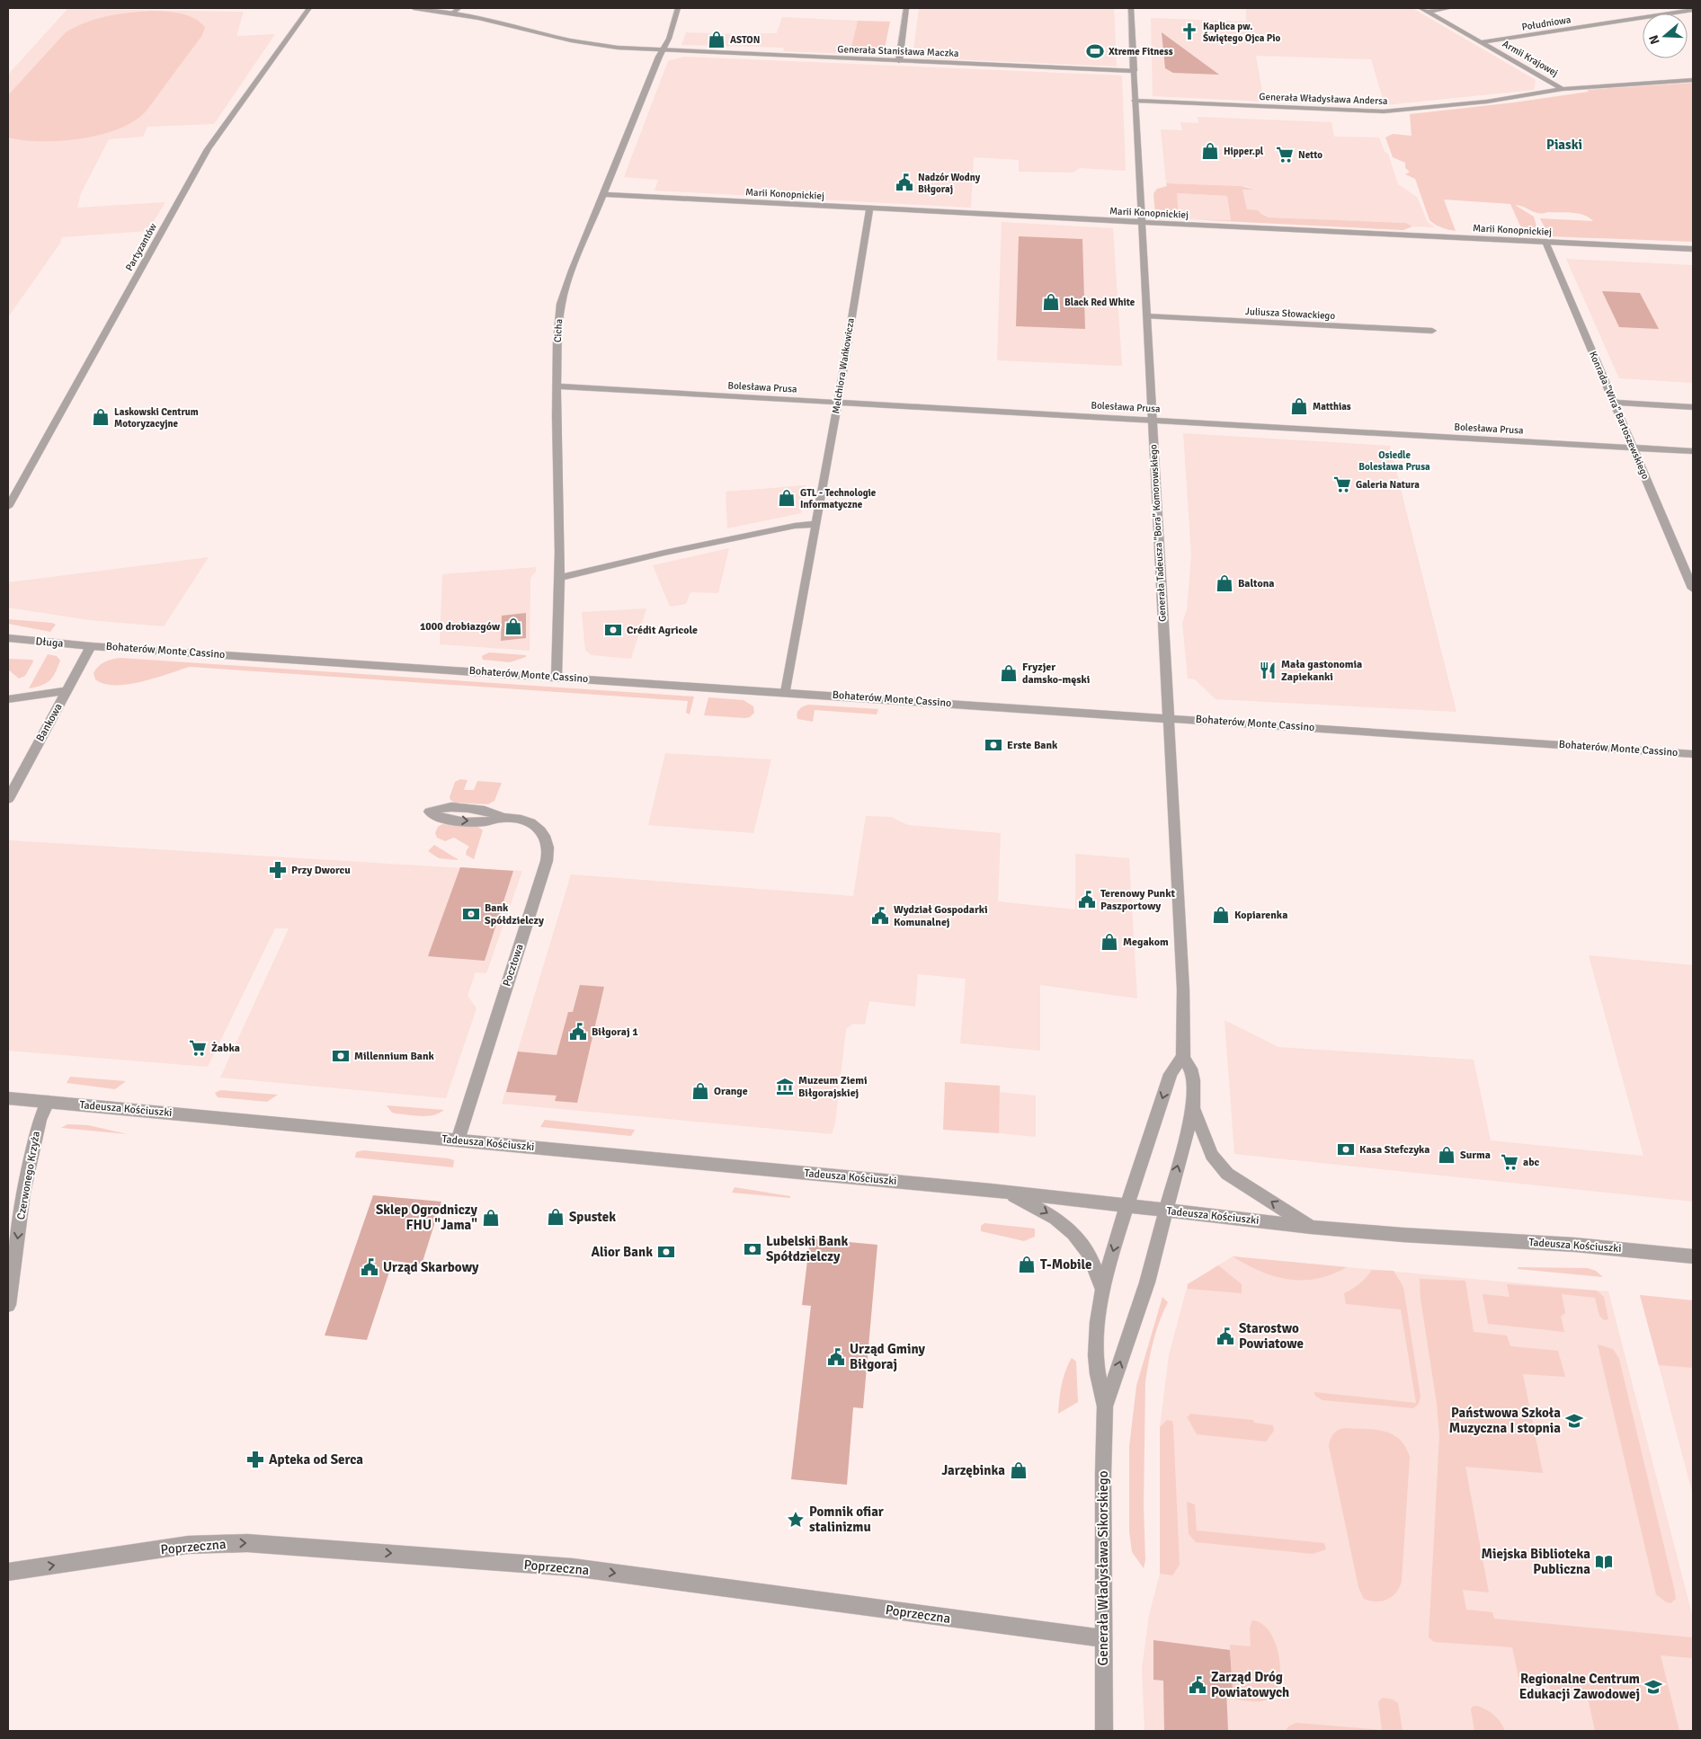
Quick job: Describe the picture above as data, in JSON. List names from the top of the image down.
{
  "streets": {
    "street": [
      "Południowa",
      "Generała Stanisława Maczka",
      "Armii Krajowej",
      "Generała Władysława Andersa",
      "Marii Konopnickiej",
      "Partyzantów",
      "Juliusza Słowackiego",
      "Cicha",
      "Melchiora Wańkowicza",
      "Bolesława Prusa",
      "Konrada \"Wira\" Bartoszewskiego",
      "Generała Tadeusza \"Bora\" Komorowskiego",
      "Długa",
      "Bohaterów Monte Cassino",
      "Bankowa",
      "Pocztowa",
      "Tadeusza Kościuszki",
      "Czerwonego Krzyża",
      "Poprzeczna",
      "Generała Władysława Sikorskiego"
    ]
  },
  "crossings": [
    ["Południowa", "Armii Krajowej"],
    ["Generała Stanisława Maczka", "Cicha"],
    ["Generała Stanisława Maczka", "Generała Tadeusza \"Bora\" Komorowskiego"],
    ["Armii Krajowej", "Generała Władysława Andersa"],
    ["Generała Władysława Andersa", "Generała Tadeusza \"Bora\" Komorowskiego"],
    ["Marii Konopnickiej", "Cicha"],
    ["Marii Konopnickiej", "Melchiora Wańkowicza"],
    ["Marii Konopnickiej", "Konrada \"Wira\" Bartoszewskiego"],
    ["Marii Konopnickiej", "Generała Tadeusza \"Bora\" Komorowskiego"],
    ["Juliusza Słowackiego", "Generała Tadeusza \"Bora\" Komorowskiego"],
    ["Cicha", "Bolesława Prusa"],
    ["Cicha", "Bohaterów Monte Cassino"],
    ["Melchiora Wańkowicza", "Bolesława Prusa"],
    ["Melchiora Wańkowicza", "Bohaterów Monte Cassino"],
    ["Bolesława Prusa", "Konrada \"Wira\" Bartoszewskiego"],
    ["Bolesława Prusa", "Generała Tadeusza \"Bora\" Komorowskiego"],
    ["Generała Tadeusza \"Bora\" Komorowskiego", "Bohaterów Monte Cassino"],
    ["Generała Tadeusza \"Bora\" Komorowskiego", "Tadeusza Kościuszki"],
    ["Generała Tadeusza \"Bora\" Komorowskiego", "Generała Władysława Sikorskiego"],
    ["Długa", "Bohaterów Monte Cassino"],
    ["Długa", "Bankowa"],
    ["Bohaterów Monte Cassino", "Bankowa"],
    ["Pocztowa", "Tadeusza Kościuszki"],
    ["Tadeusza Kościuszki", "Czerwonego Krzyża"],
    ["Tadeusza Kościuszki", "Generała Władysława Sikorskiego"],
    ["Poprzeczna", "Generała Władysława Sikorskiego"]
  ],
  "one_way": ["Czerwonego Krzyża", "Poprzeczna"],
  "districts": ["Piaski", "Osiedle Bolesława Prusa"],
  "places": {
    "church": ["Kaplica pw. Świętego Ojca Pio"],
    "shop": [
      "ASTON",
      "Hipper.pl",
      "Black Red White",
      "Matthias",
      "Laskowski Centrum Motoryzacyjne",
      "GTL - Technologie Informatyczne",
      "Baltona",
      "1000 drobiazgów",
      "Fryzjer damsko-męski",
      "Kopiarenka",
      "Megakom",
      "Orange",
      "Surma",
      "Spustek",
      "Sklep Ogrodniczy FHU \"Jama\"",
      "T-Mobile",
      "Jarzębinka"
    ],
    "sports": ["Xtreme Fitness"],
    "supermarket": [
      "Netto",
      "Galeria Natura",
      "Żabka",
      "abc"
    ],
    "public building": [
      "Nadzór Wodny Biłgoraj",
      "Terenowy Punkt Paszportowy",
      "Wydział Gospodarki Komunalnej",
      "Biłgoraj 1",
      "Urząd Skarbowy",
      "Starostwo Powiatowe",
      "Urząd Gminy Biłgoraj",
      "Zarząd Dróg Powiatowych"
    ],
    "bank": [
      "Crédit Agricole",
      "Erste Bank",
      "Bank Spółdzielczy",
      "Millennium Bank",
      "Kasa Stefczyka",
      "Lubelski Bank Spółdzielczy",
      "Alior Bank"
    ],
    "restaurant": ["Mała gastonomia Zapiekanki"],
    "pharmacy": ["Przy Dworcu", "Apteka od Serca"],
    "museum": ["Muzeum Ziemi Biłgorajskiej"],
    "school or university": ["Państwowa Szkoła Muzyczna I stopnia", "Regionalne Centrum Edukacji Zawodowej"],
    "place": ["Pomnik ofiar stalinizmu"],
    "library": ["Miejska Biblioteka Publiczna"]
  },
  "north": "left"
}
